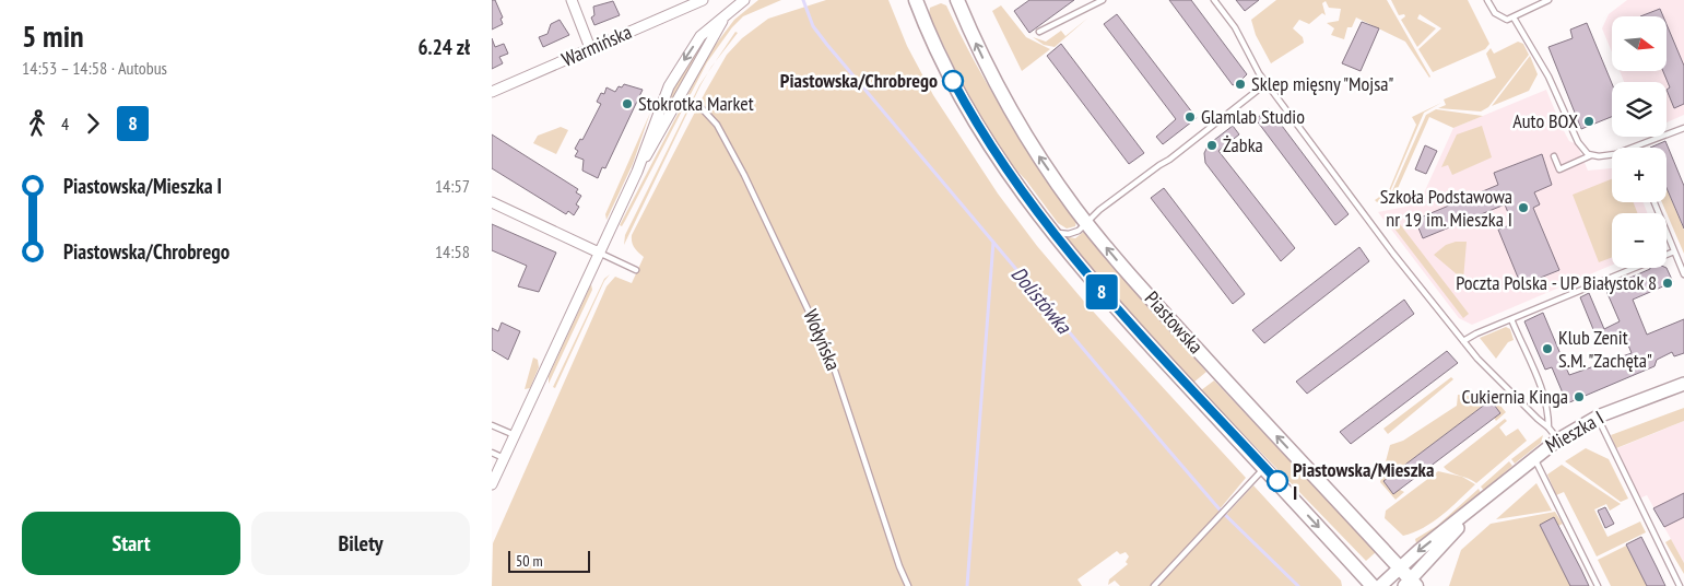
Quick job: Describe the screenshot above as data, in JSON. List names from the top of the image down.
{
  "streets": {
    "main road": ["Piastowska"],
    "street": ["Warmińska", "Mieszka I"],
    "lane": ["Wołyńska"]
  },
  "crossings": [
    ["Piastowska", "Mieszka I"]
  ],
  "water": ["Dolistówka"],
  "places": [
    "Piastowska/Chrobrego",
    "Sklep mięsny \"Mojsa\"",
    "Stokrotka Market",
    "Glamlab Studio",
    "Auto BOX",
    "Żabka",
    "Szkoła Podstawowa nr 19 im. Mieszka I",
    "Poczta Polska - UP Białystok 8",
    "Klub Zenit S.M. \"Zachęta\"",
    "Cukiernia Kinga",
    "Piastowska/Mieszka I"
  ],
  "lines": ["bus line 8"],
  "scale_bar": "50 m",
  "north": "right",
  "page": {
    "heading": ["5 min", "14:53 – 14:58 · Autobus", "6.24 zł"],
    "on_map": "8",
    "map_buttons": ["+", "−"],
    "legs": ["4", "8"],
    "list": [
      {
        "name": "Piastowska/Mieszka I",
        "value": "14:57"
      },
      {
        "name": "Piastowska/Chrobrego",
        "value": "14:58"
      }
    ],
    "buttons": ["Start", "Bilety"],
    "scale": "50 m"
  }
}
